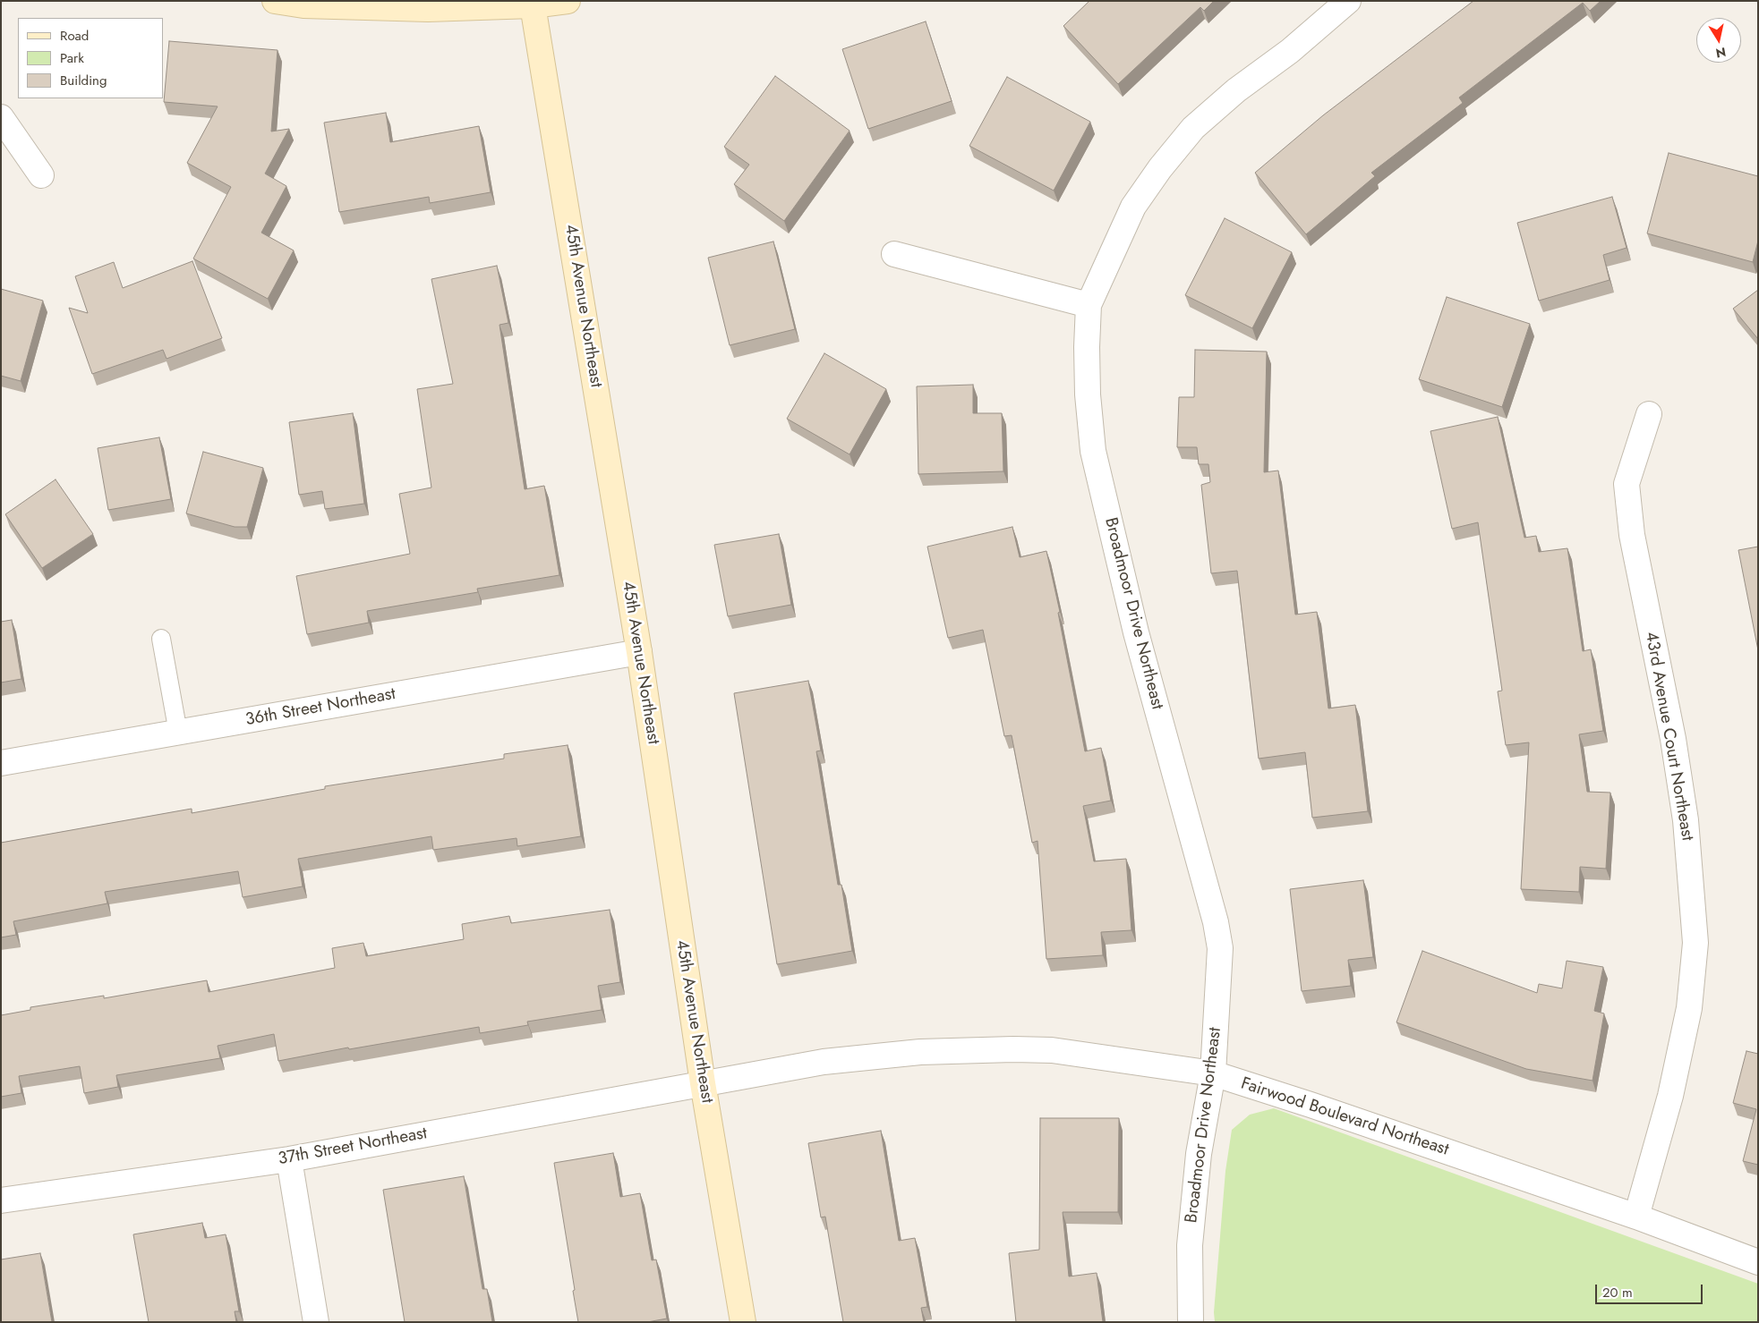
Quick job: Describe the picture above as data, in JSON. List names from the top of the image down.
{
  "streets": {
    "street": [
      "45th Avenue Northeast",
      "Broadmoor Drive Northeast",
      "36th Street Northeast",
      "43rd Avenue Court Northeast",
      "Fairwood Boulevard Northeast",
      "37th Street Northeast"
    ]
  },
  "crossings": [
    ["45th Avenue Northeast", "36th Street Northeast"],
    ["45th Avenue Northeast", "Fairwood Boulevard Northeast"],
    ["45th Avenue Northeast", "37th Street Northeast"],
    ["Broadmoor Drive Northeast", "Fairwood Boulevard Northeast"],
    ["43rd Avenue Court Northeast", "Fairwood Boulevard Northeast"],
    ["Fairwood Boulevard Northeast", "37th Street Northeast"]
  ],
  "legend": ["Road", "Park", "Building"],
  "scale_bar": "20 m",
  "north": "bottom"
}
